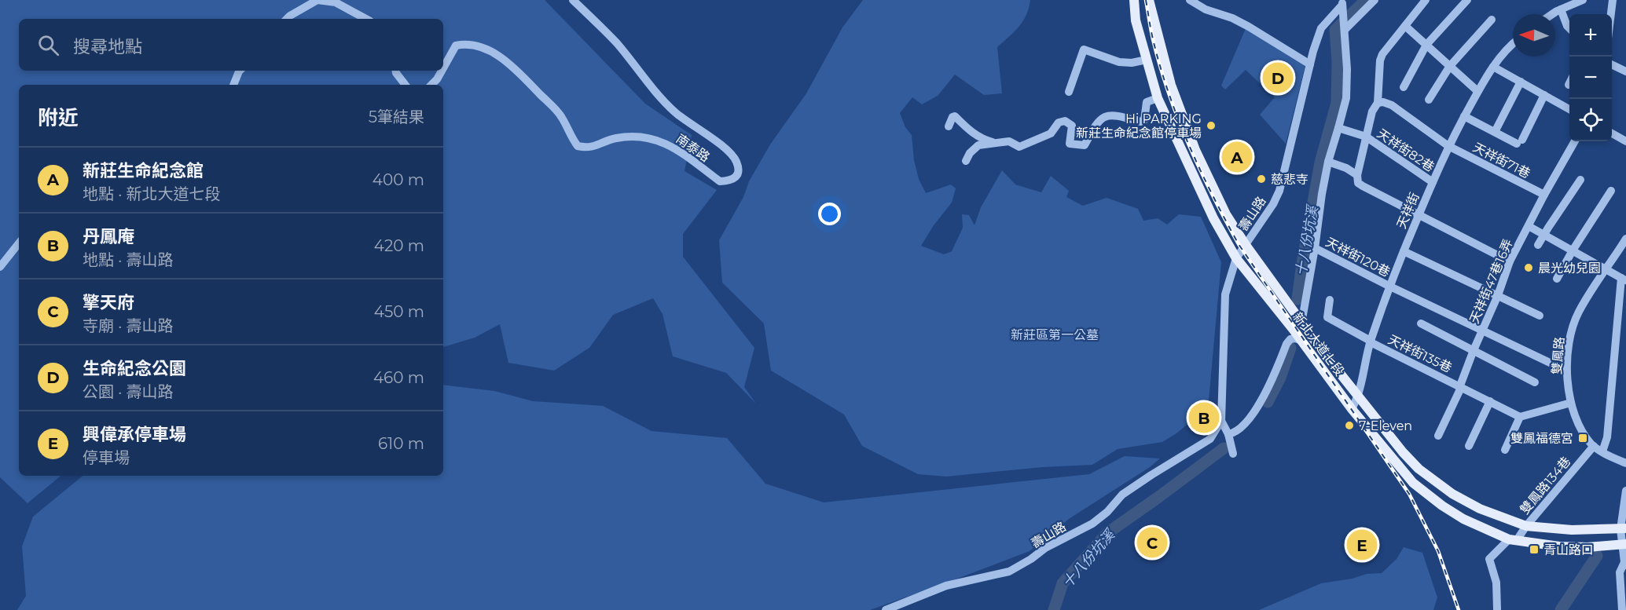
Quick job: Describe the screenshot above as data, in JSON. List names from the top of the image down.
{
  "streets": {
    "main road": ["新北大道七段"],
    "street": [
      "南泰路",
      "天祥街82巷",
      "天祥街71巷",
      "天祥街",
      "壽山路",
      "天祥街120巷",
      "天祥街47巷16弄",
      "天祥街135巷",
      "雙鳳路",
      "雙鳳路134巷"
    ]
  },
  "crossings": [
    ["天祥街82巷", "天祥街"],
    ["天祥街71巷", "天祥街"],
    ["天祥街71巷", "天祥街47巷16弄"],
    ["天祥街", "天祥街120巷"],
    ["天祥街", "新北大道七段"],
    ["天祥街", "天祥街135巷"],
    ["壽山路", "新北大道七段"],
    ["天祥街120巷", "天祥街47巷16弄"],
    ["天祥街120巷", "雙鳳路"],
    ["天祥街47巷16弄", "天祥街135巷"],
    ["新北大道七段", "雙鳳路134巷"],
    ["雙鳳路", "雙鳳路134巷"]
  ],
  "water": ["十八份坑溪"],
  "parks": ["新莊區第一公墓"],
  "places": {
    "other": [
      "Hi PARKING 新莊生命紀念館停車場",
      "慈悲寺",
      "晨光幼兒園",
      "7-Eleven"
    ],
    "transit": ["雙鳳福德宮", "青山路口"]
  },
  "north": "left",
  "page": {
    "map_buttons": ["+", "−"],
    "search": "搜尋地點",
    "pins": [
      "D",
      "A",
      "B",
      "C",
      "E"
    ],
    "heading": ["附近", "5筆結果"],
    "list": [
      {
        "mark": "A",
        "name": "新莊生命紀念館",
        "note": "地點 · 新北大道七段",
        "value": "400 m"
      },
      {
        "mark": "B",
        "name": "丹鳳庵",
        "note": "地點 · 壽山路",
        "value": "420 m"
      },
      {
        "mark": "C",
        "name": "擎天府",
        "note": "寺廟 · 壽山路",
        "value": "450 m"
      },
      {
        "mark": "D",
        "name": "生命紀念公園",
        "note": "公園 · 壽山路",
        "value": "460 m"
      },
      {
        "mark": "E",
        "name": "興偉承停車場",
        "note": "停車場",
        "value": "610 m"
      }
    ]
  }
}
